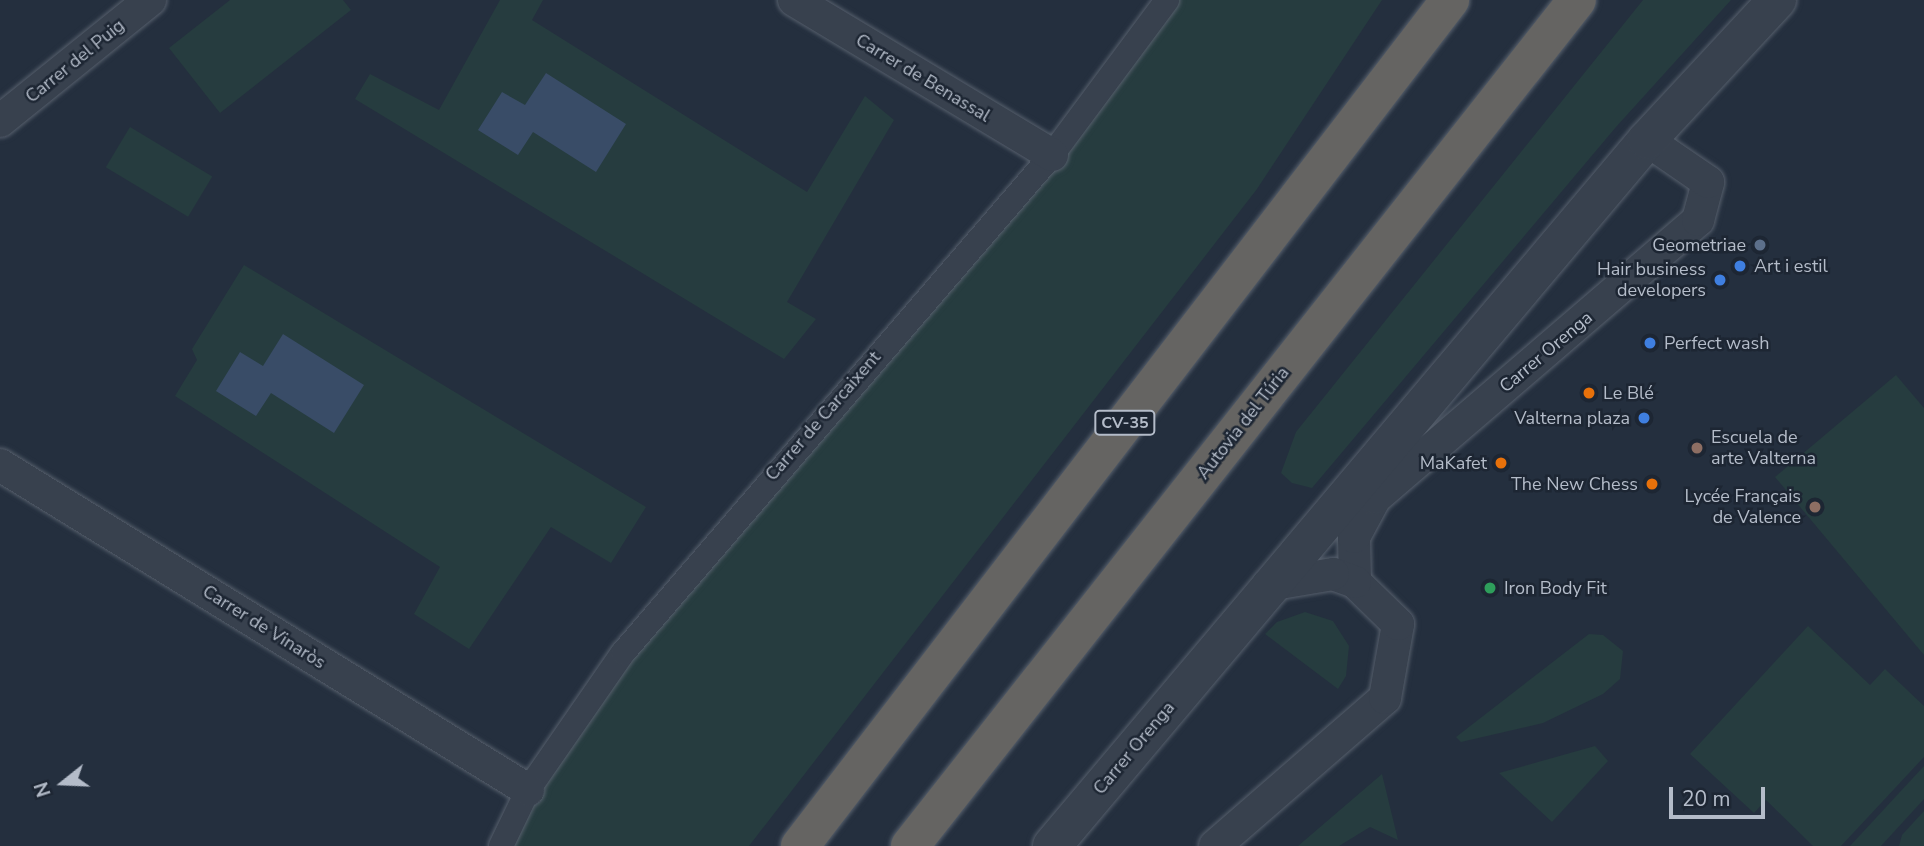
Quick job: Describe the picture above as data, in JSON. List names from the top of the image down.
{
  "streets": {
    "highway": ["CV-35", "Autovia del Túria"],
    "street": [
      "Carrer del Puig",
      "Carrer de Benassal",
      "Carrer Orenga",
      "Carrer de Carcaixent",
      "Carrer de Vinaròs"
    ]
  },
  "crossings": [
    ["Carrer de Benassal", "Carrer de Carcaixent"],
    ["Carrer de Carcaixent", "Carrer de Vinaròs"]
  ],
  "places": [
    "Geometriae",
    "Art i estil",
    "Hair business developers",
    "Perfect wash",
    "Le Blé",
    "Valterna plaza",
    "Escuela de arte Valterna",
    "MaKafet",
    "The New Chess",
    "Lycée Français de Valence",
    "Iron Body Fit"
  ],
  "scale_bar": "20 m",
  "north": "left"
}
